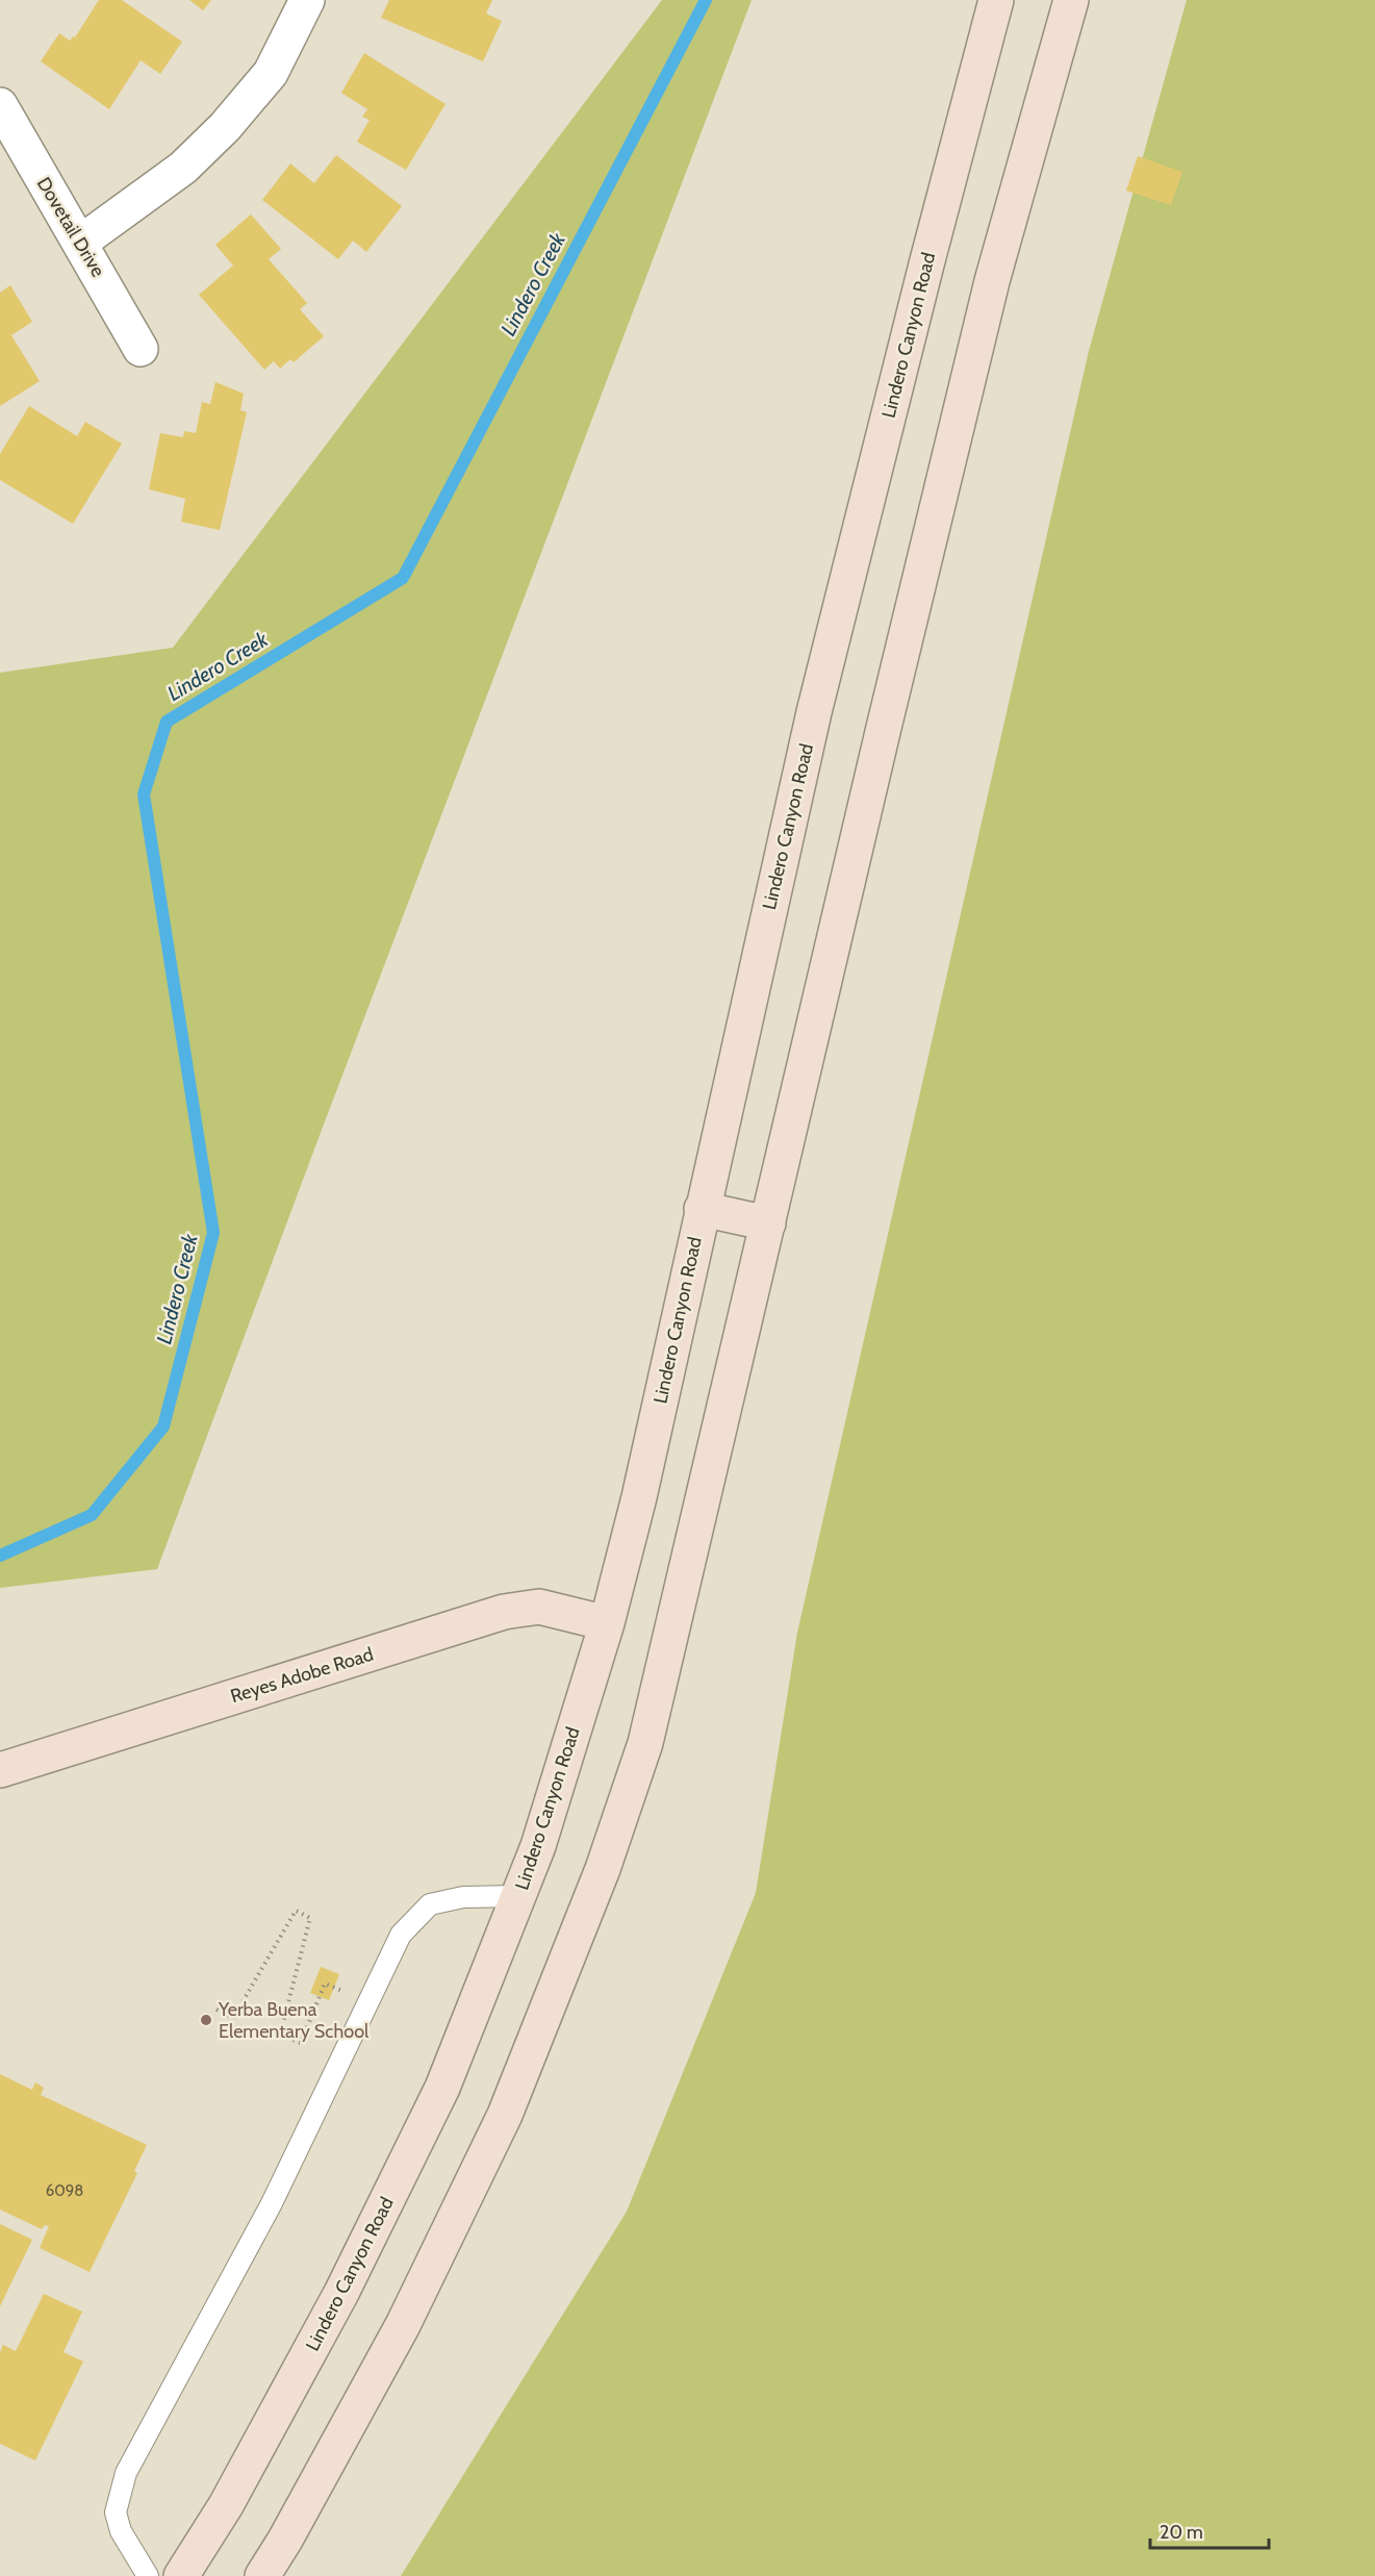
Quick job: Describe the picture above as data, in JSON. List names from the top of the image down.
{
  "streets": {
    "main road": ["Lindero Canyon Road", "Reyes Adobe Road"],
    "street": ["Dovetail Drive"]
  },
  "crossings": [
    ["Lindero Canyon Road", "Reyes Adobe Road"]
  ],
  "water": ["Lindero Creek"],
  "places": ["Yerba Buena Elementary School"],
  "house_numbers": ["6098"],
  "scale_bar": "20 m"
}
